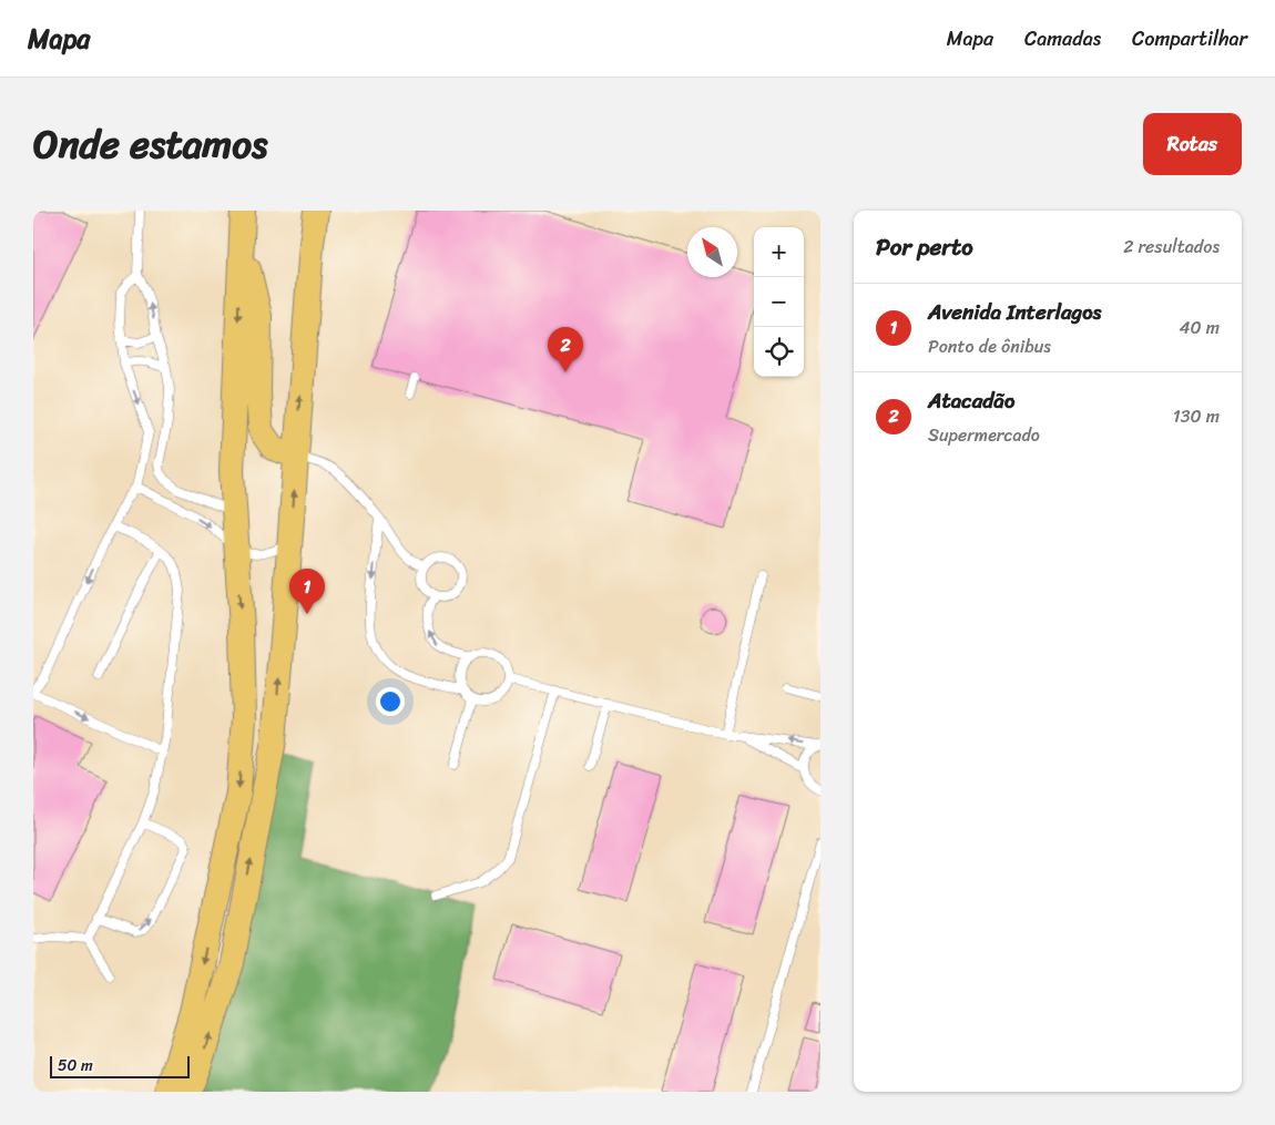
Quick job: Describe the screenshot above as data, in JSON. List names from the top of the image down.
{
  "scale_bar": "50 m",
  "north": "top left",
  "page": {
    "header": "Mapa",
    "nav": ["Mapa", "Camadas", "Compartilhar"],
    "title": "Onde estamos",
    "buttons": "Rotas",
    "heading": ["Por perto", "2 resultados"],
    "map_buttons": ["+", "−"],
    "list": [
      {
        "mark": "1",
        "name": "Avenida Interlagos",
        "note": "Ponto de ônibus",
        "value": "40 m"
      },
      {
        "mark": "2",
        "name": "Atacadão",
        "note": "Supermercado",
        "value": "130 m"
      }
    ],
    "pins": ["2", "1"],
    "scale": "50 m"
  }
}
